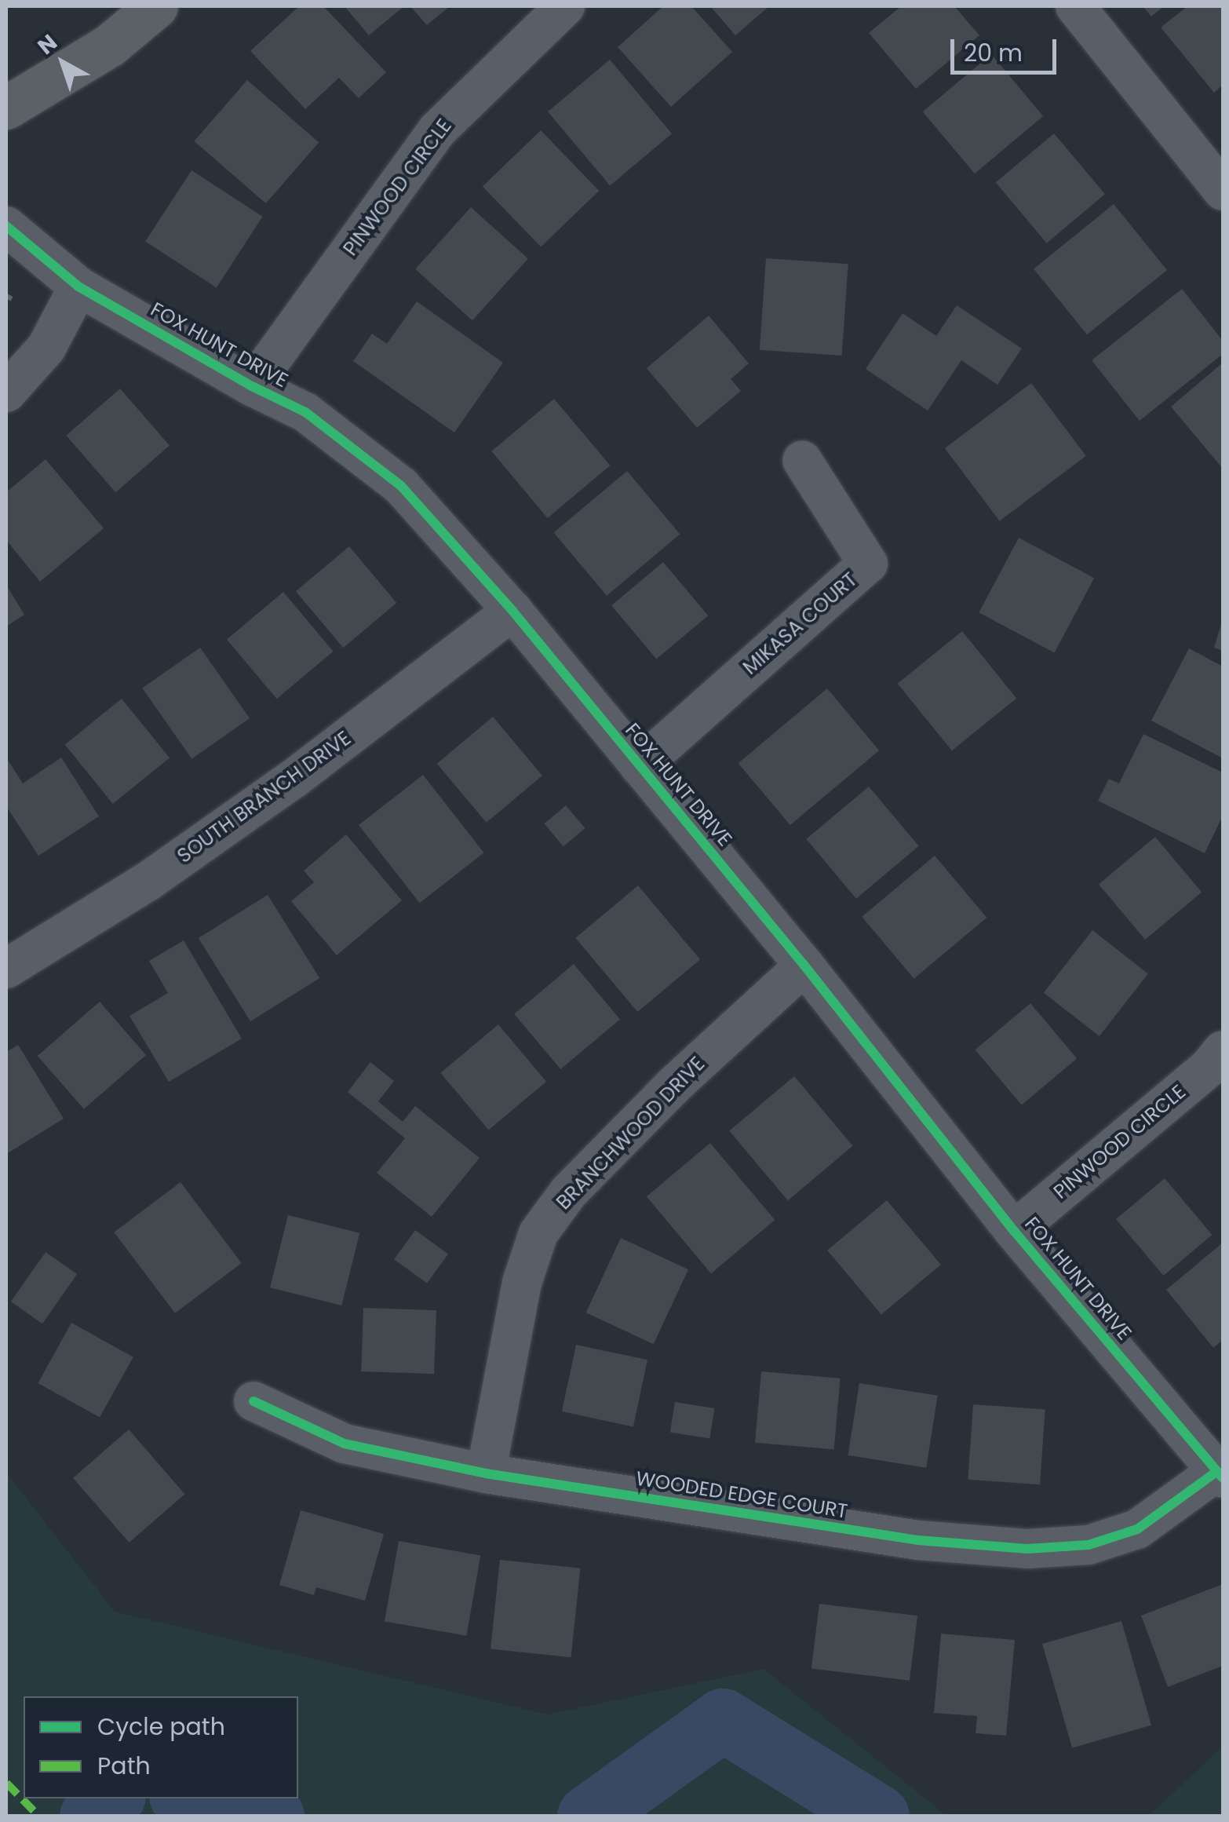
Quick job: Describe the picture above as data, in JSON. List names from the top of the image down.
{
  "streets": {
    "street": [
      "PINWOOD CIRCLE",
      "FOX HUNT DRIVE",
      "MIKASA COURT",
      "SOUTH BRANCH DRIVE",
      "BRANCHWOOD DRIVE",
      "WOODED EDGE COURT"
    ]
  },
  "crossings": [
    ["PINWOOD CIRCLE", "FOX HUNT DRIVE"],
    ["FOX HUNT DRIVE", "MIKASA COURT"],
    ["FOX HUNT DRIVE", "SOUTH BRANCH DRIVE"],
    ["FOX HUNT DRIVE", "BRANCHWOOD DRIVE"],
    ["FOX HUNT DRIVE", "WOODED EDGE COURT"],
    ["BRANCHWOOD DRIVE", "WOODED EDGE COURT"]
  ],
  "legend": ["Cycle path", "Path"],
  "scale_bar": "20 m",
  "north": "top left"
}
